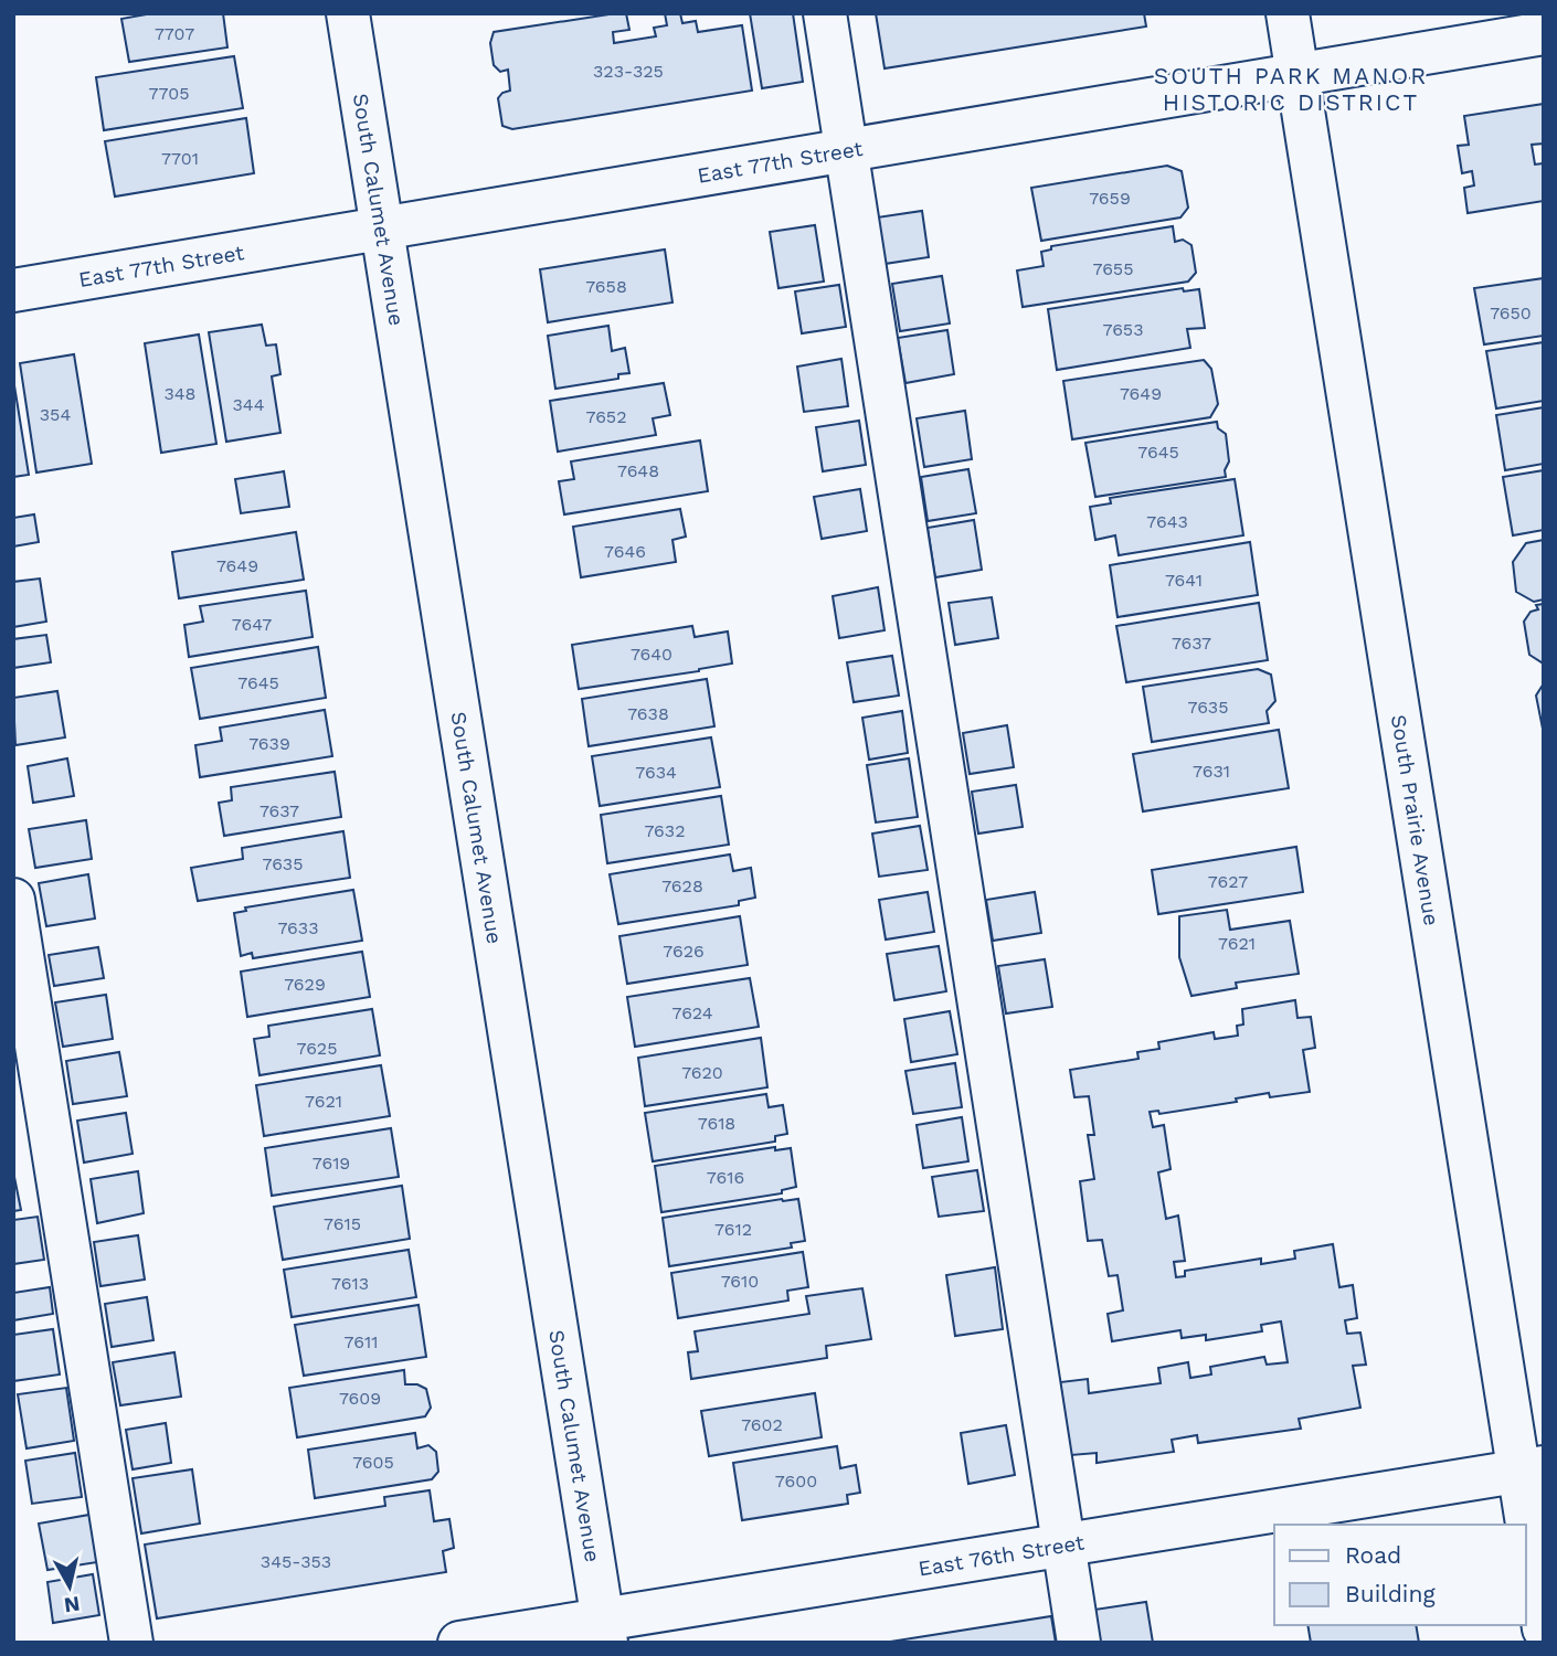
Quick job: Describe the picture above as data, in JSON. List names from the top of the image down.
{
  "streets": {
    "street": [
      "East 77th Street",
      "South Calumet Avenue",
      "South Prairie Avenue",
      "East 76th Street"
    ]
  },
  "crossings": [
    ["East 77th Street", "South Calumet Avenue"],
    ["East 77th Street", "South Prairie Avenue"],
    ["South Calumet Avenue", "East 76th Street"],
    ["South Prairie Avenue", "East 76th Street"]
  ],
  "districts": ["SOUTH PARK MANOR HISTORIC DISTRICT"],
  "house_numbers": [
    "7707",
    "323-325",
    "7705",
    "7701",
    "7659",
    "7655",
    "7658",
    "7650",
    "7653",
    "348",
    "7649",
    "344",
    "354",
    "7652",
    "7645",
    "7648",
    "7643",
    "7646",
    "7649",
    "7641",
    "7647",
    "7637",
    "7640",
    "7645",
    "7635",
    "7638",
    "7639",
    "7631",
    "7634",
    "7637",
    "7632",
    "7635",
    "7627",
    "7628",
    "7633",
    "7621",
    "7626",
    "7629",
    "7624",
    "7625",
    "7620",
    "7621",
    "7618",
    "7619",
    "7616",
    "7615",
    "7612",
    "7610",
    "7613",
    "7611",
    "7609",
    "7602",
    "7605",
    "7600",
    "345-353"
  ],
  "legend": ["Road", "Building"],
  "north": "bottom"
}
